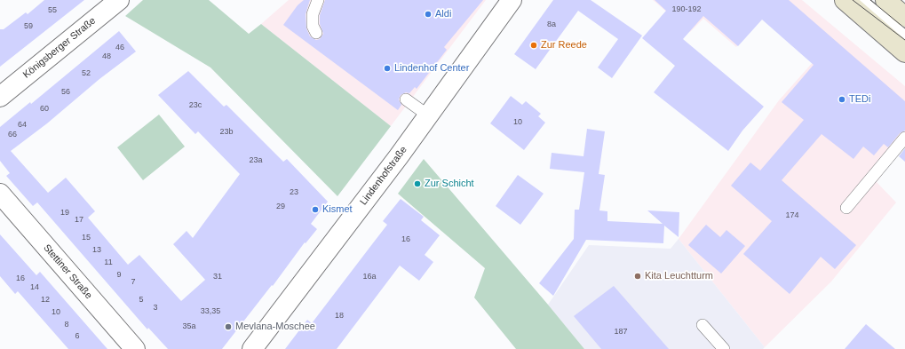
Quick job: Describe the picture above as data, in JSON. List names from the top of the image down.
{
  "streets": {
    "street": ["Königsberger Straße", "Lindenhofstraße", "Stettiner Straße"]
  },
  "places": [
    "Aldi",
    "Zur Reede",
    "Lindenhof Center",
    "TEDi",
    "Zur Schicht",
    "Kismet",
    "Kita Leuchtturm",
    "Mevlana-Moschee"
  ],
  "house_numbers": [
    "190-192",
    "55",
    "8a",
    "59",
    "46",
    "48",
    "52",
    "56",
    "23c",
    "60",
    "10",
    "64",
    "23b",
    "66",
    "23a",
    "23",
    "29",
    "19",
    "174",
    "17",
    "15",
    "16",
    "13",
    "11",
    "9",
    "31",
    "16a",
    "16",
    "7",
    "14",
    "12",
    "5",
    "3",
    "33,35",
    "10",
    "18",
    "8",
    "35a",
    "187",
    "6"
  ]
}
